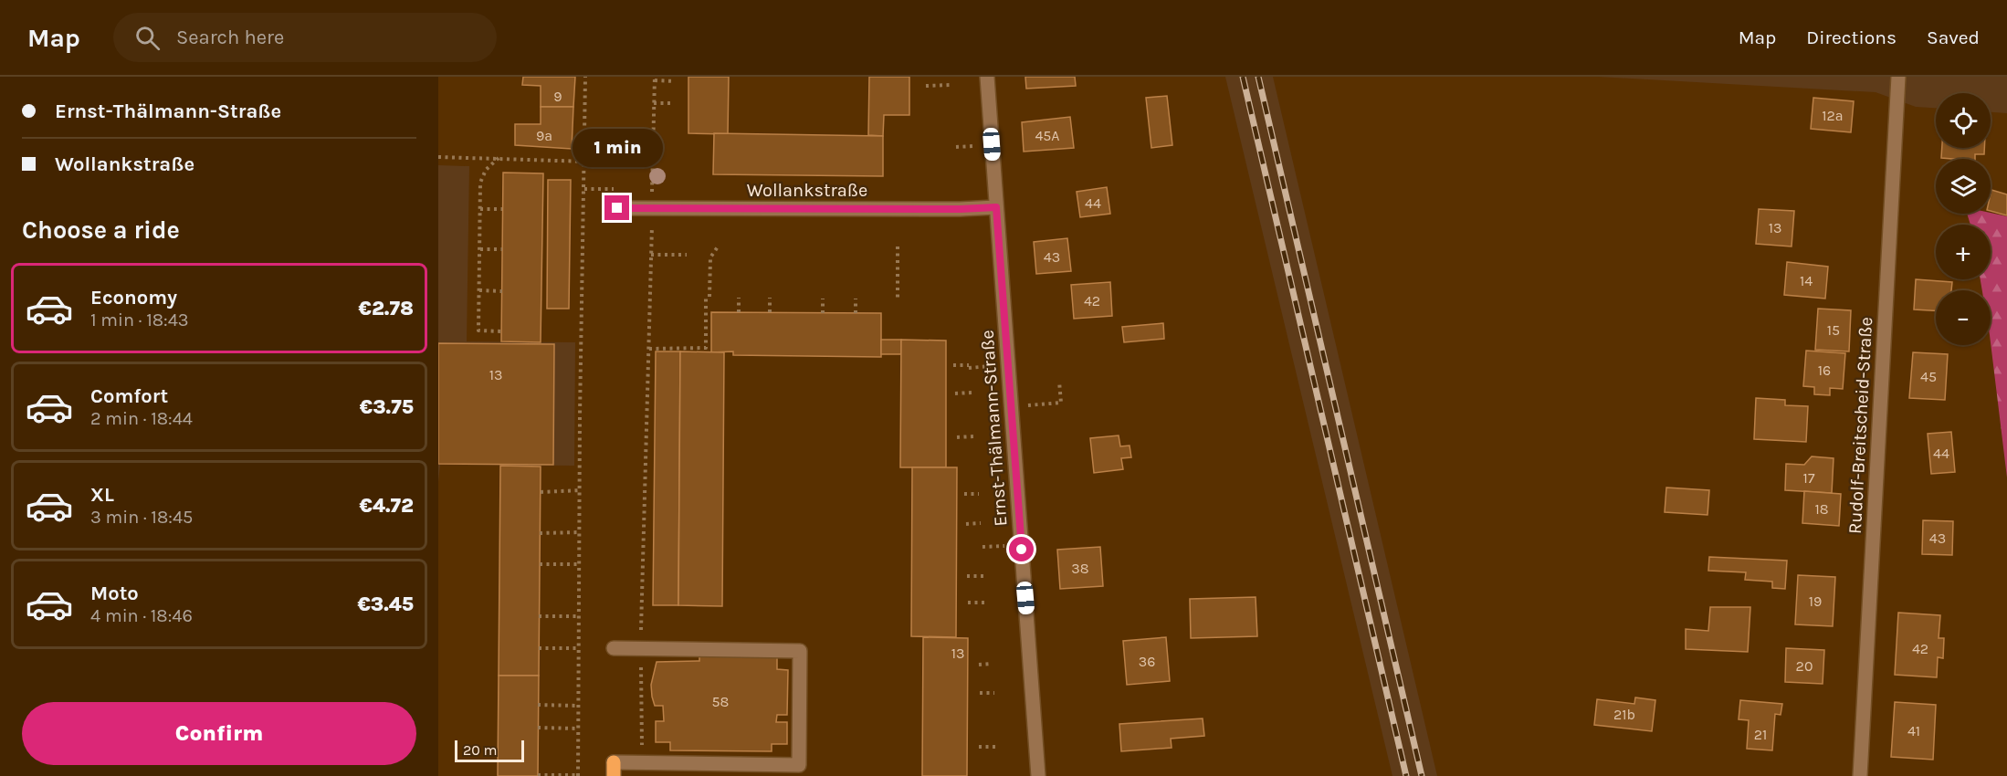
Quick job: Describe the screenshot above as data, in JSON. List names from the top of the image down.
{
  "streets": {
    "street": ["Wollankstraße", "Rudolf-Breitscheid-Straße", "Ernst-Thälmann-Straße"]
  },
  "crossings": [
    ["Wollankstraße", "Ernst-Thälmann-Straße"]
  ],
  "house_numbers": [
    "9",
    "12a",
    "9a",
    "45A",
    "44",
    "13",
    "43",
    "14",
    "42",
    "15",
    "16",
    "13",
    "45",
    "44",
    "17",
    "18",
    "43",
    "38",
    "19",
    "42",
    "13",
    "36",
    "20",
    "58",
    "21b",
    "41",
    "21"
  ],
  "scale_bar": "20 m",
  "page": {
    "header": "Map",
    "search": "Search here",
    "nav": ["Map", "Directions", "Saved"],
    "banner": ["Ernst-Thälmann-Straße", "Wollankstraße"],
    "map_buttons": ["+", "−"],
    "bubble": "1 min",
    "heading": "Choose a ride",
    "list": [
      {
        "name": "Economy",
        "note": "1 min · 18:43",
        "value": "€2.78"
      },
      {
        "name": "Comfort",
        "note": "2 min · 18:44",
        "value": "€3.75"
      },
      {
        "name": "XL",
        "note": "3 min · 18:45",
        "value": "€4.72"
      },
      {
        "name": "Moto",
        "note": "4 min · 18:46",
        "value": "€3.45"
      }
    ],
    "buttons": "Confirm",
    "scale": "20 m"
  }
}
